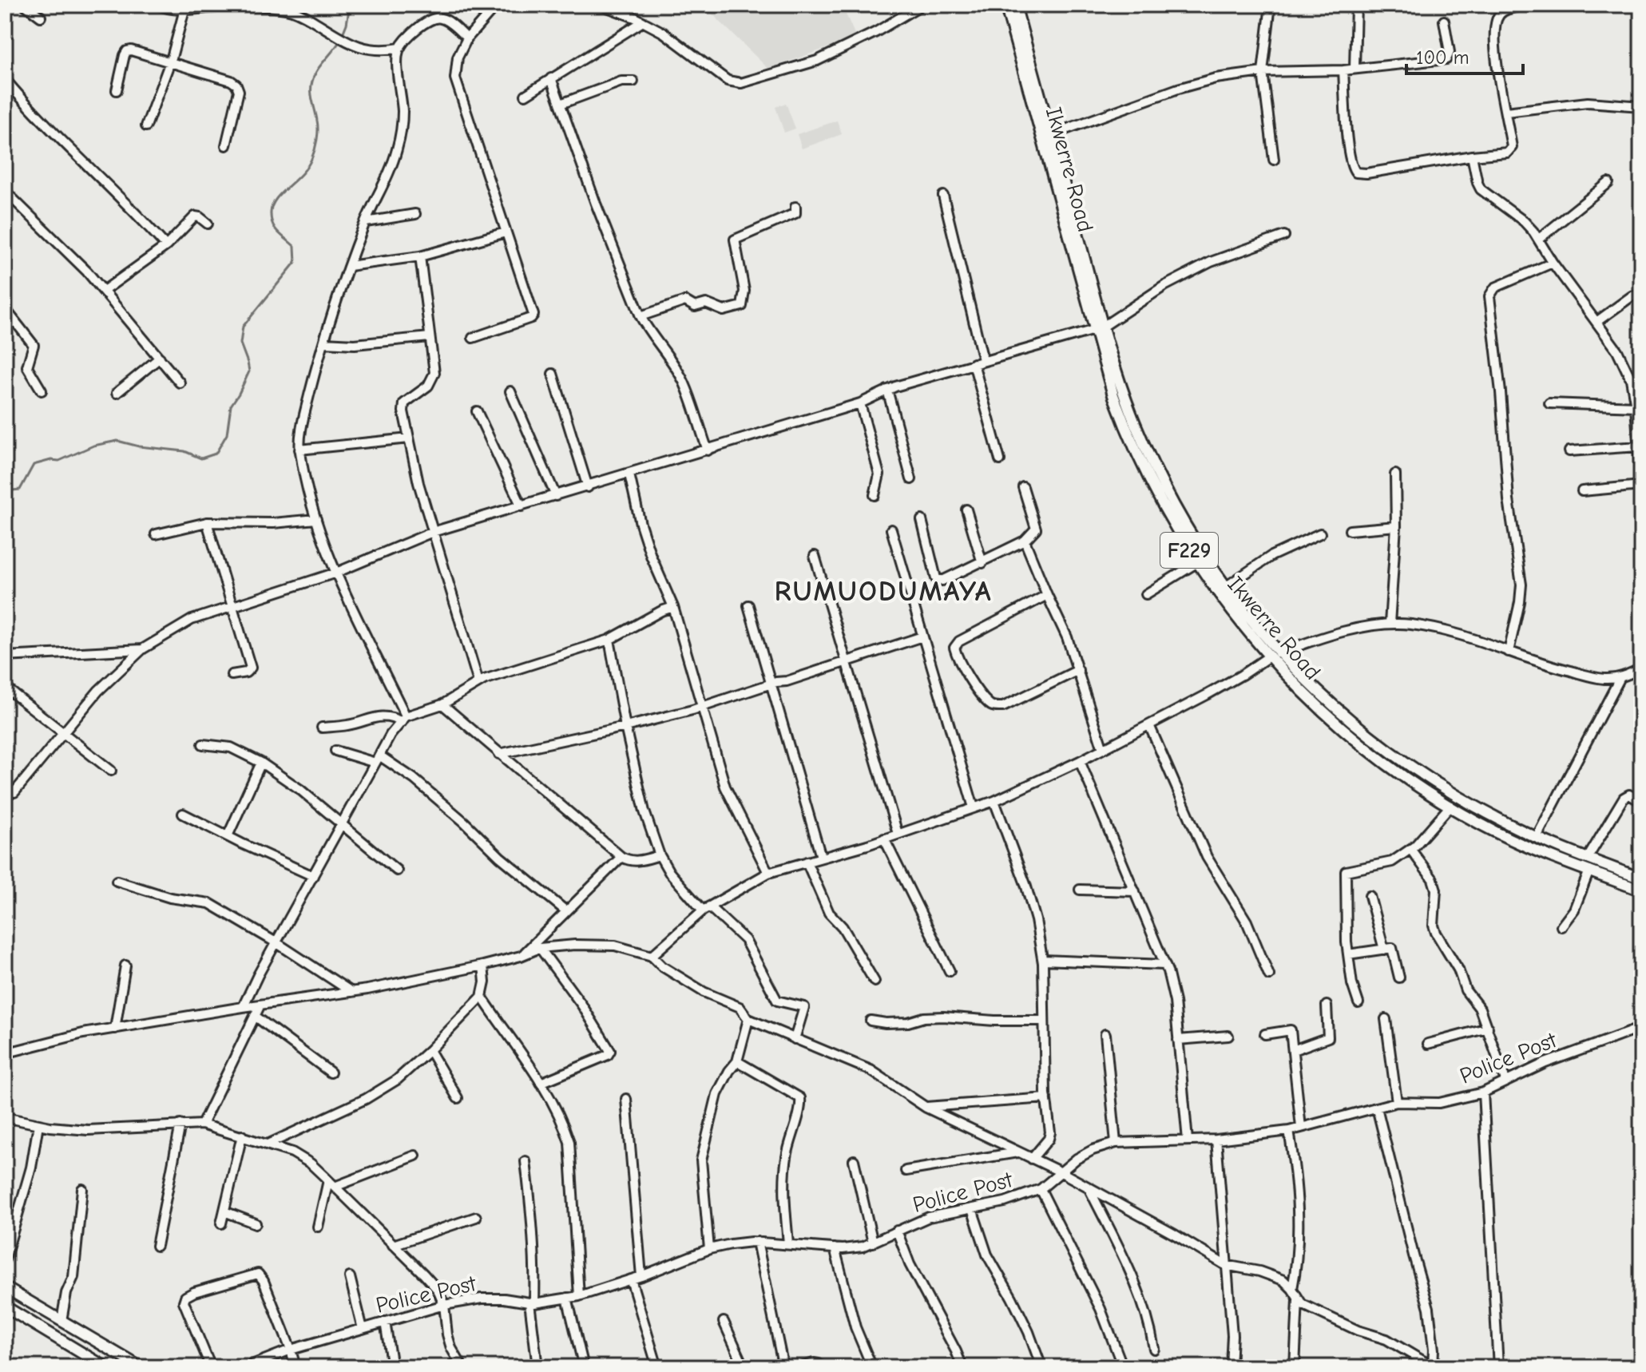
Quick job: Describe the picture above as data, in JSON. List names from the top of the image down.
{
  "streets": {
    "main road": ["Ikwerre Road", "F229"],
    "street": ["Police Post"]
  },
  "crossings": [
    ["Ikwerre Road", "F229"]
  ],
  "districts": ["RUMUODUMAYA"],
  "scale_bar": "100 m"
}
